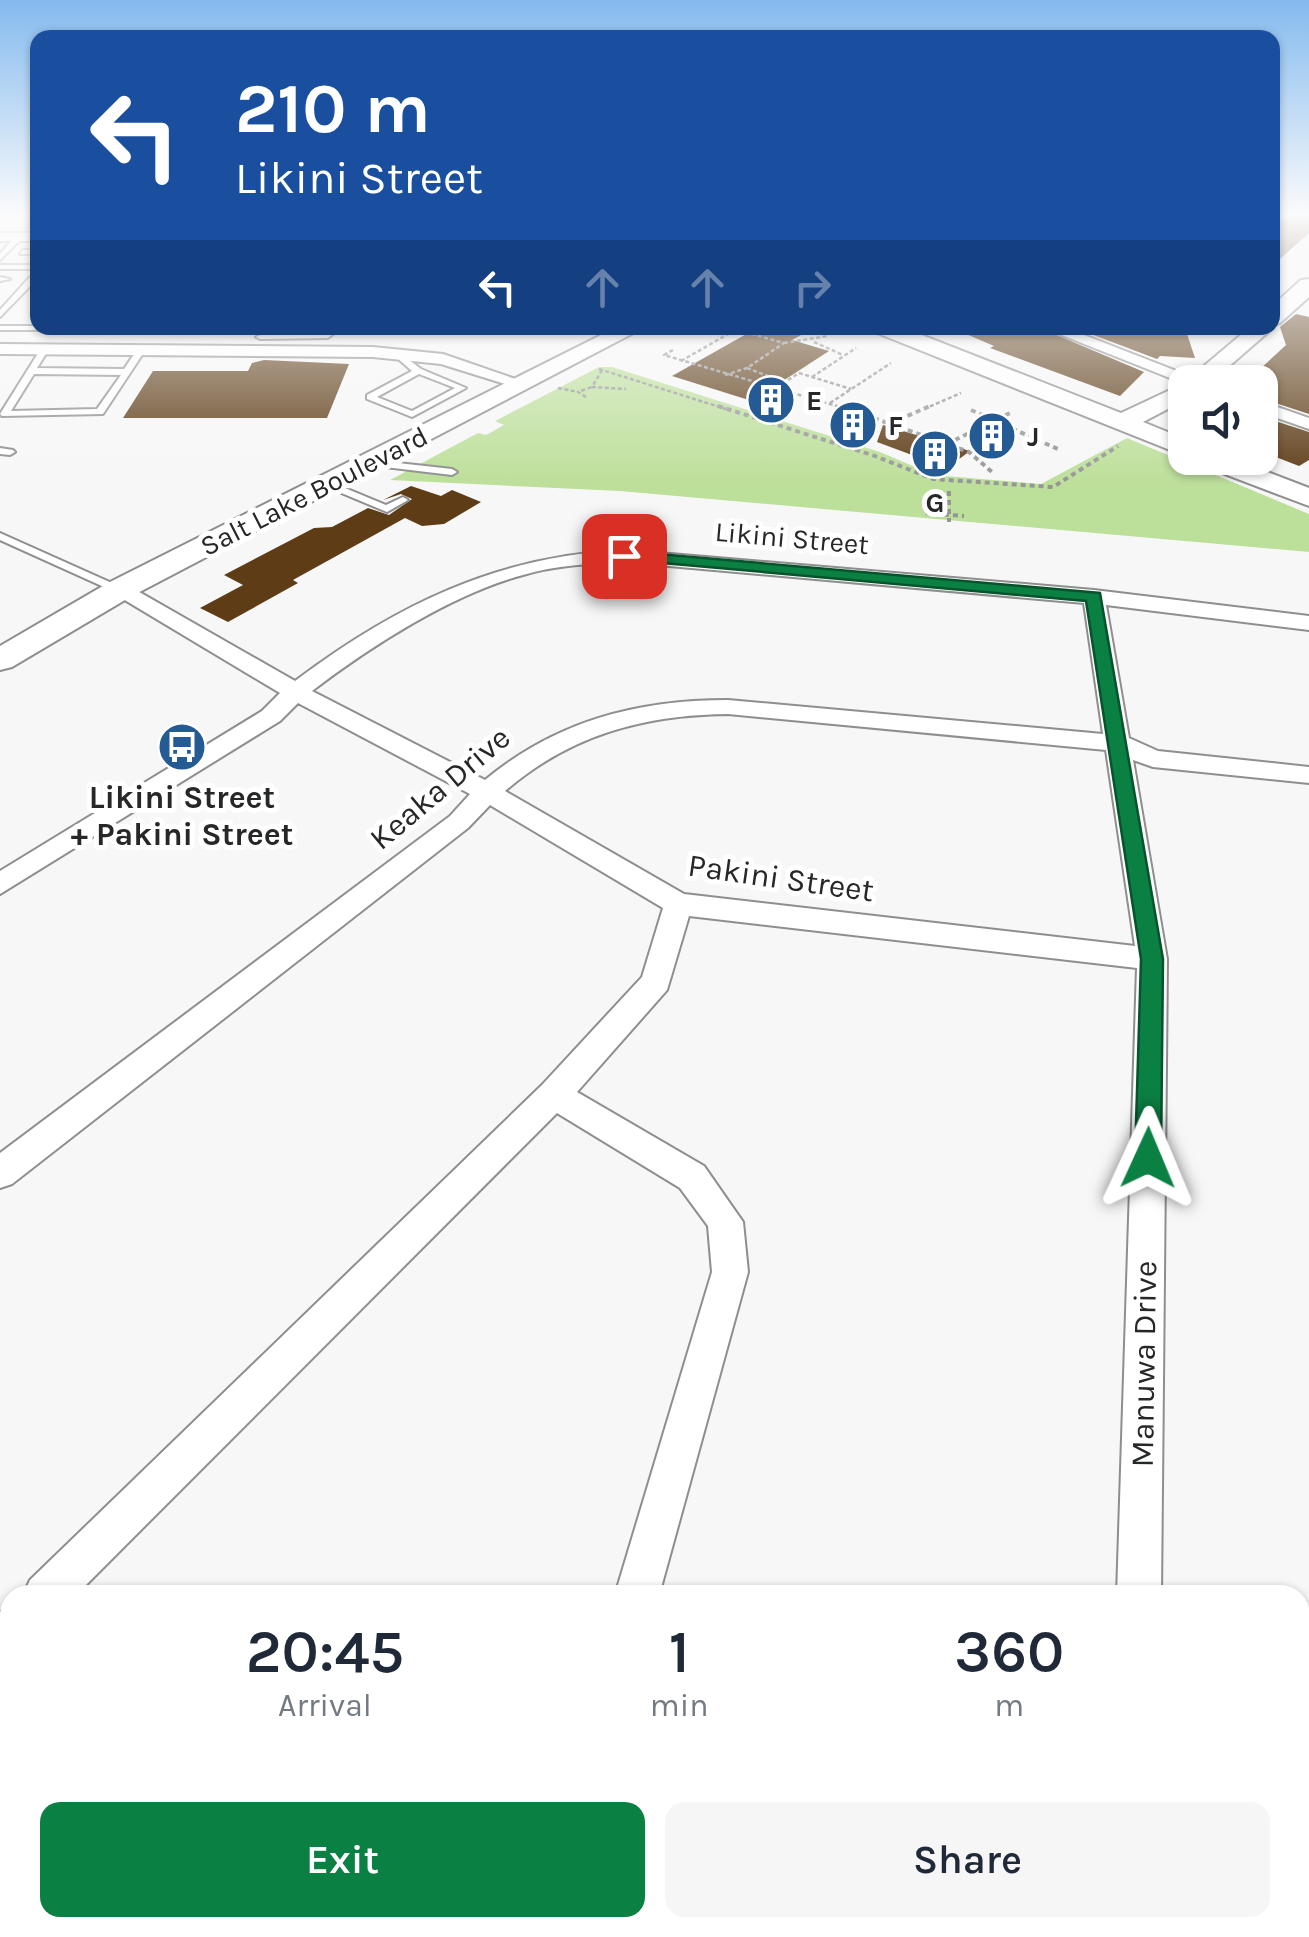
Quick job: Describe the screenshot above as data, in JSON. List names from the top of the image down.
{
  "streets": {
    "street": [
      "Salt Lake Boulevard",
      "Likini Street",
      "Keaka Drive",
      "Pakini Street",
      "Manuwa Drive"
    ]
  },
  "crossings": [
    ["Salt Lake Boulevard", "Pakini Street"],
    ["Likini Street", "Pakini Street"],
    ["Likini Street", "Manuwa Drive"],
    ["Keaka Drive", "Pakini Street"],
    ["Keaka Drive", "Manuwa Drive"],
    ["Pakini Street", "Manuwa Drive"]
  ],
  "places": {
    "building": [
      "E",
      "F",
      "J",
      "G"
    ],
    "bus stop": ["Likini Street + Pakini Street"]
  },
  "page": {
    "turn": ["210 m", "Likini Street"],
    "eta": [
      "20:45",
      "Arrival",
      "1",
      "min",
      "360",
      "m"
    ],
    "buttons": ["Exit", "Share"]
  }
}
